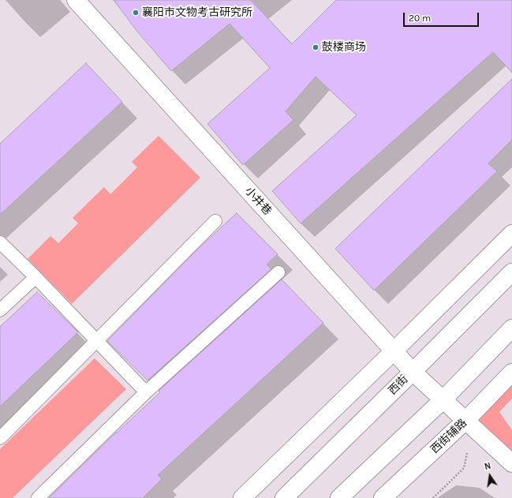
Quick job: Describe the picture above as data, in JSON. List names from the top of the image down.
{
  "streets": {
    "street": ["小井巷", "西街", "西街辅路"]
  },
  "crossings": [
    ["小井巷", "西街"],
    ["小井巷", "西街辅路"]
  ],
  "places": ["襄阳市文物考古研究所", "鼓楼商场"],
  "scale_bar": "20 m",
  "north": "top"
}
